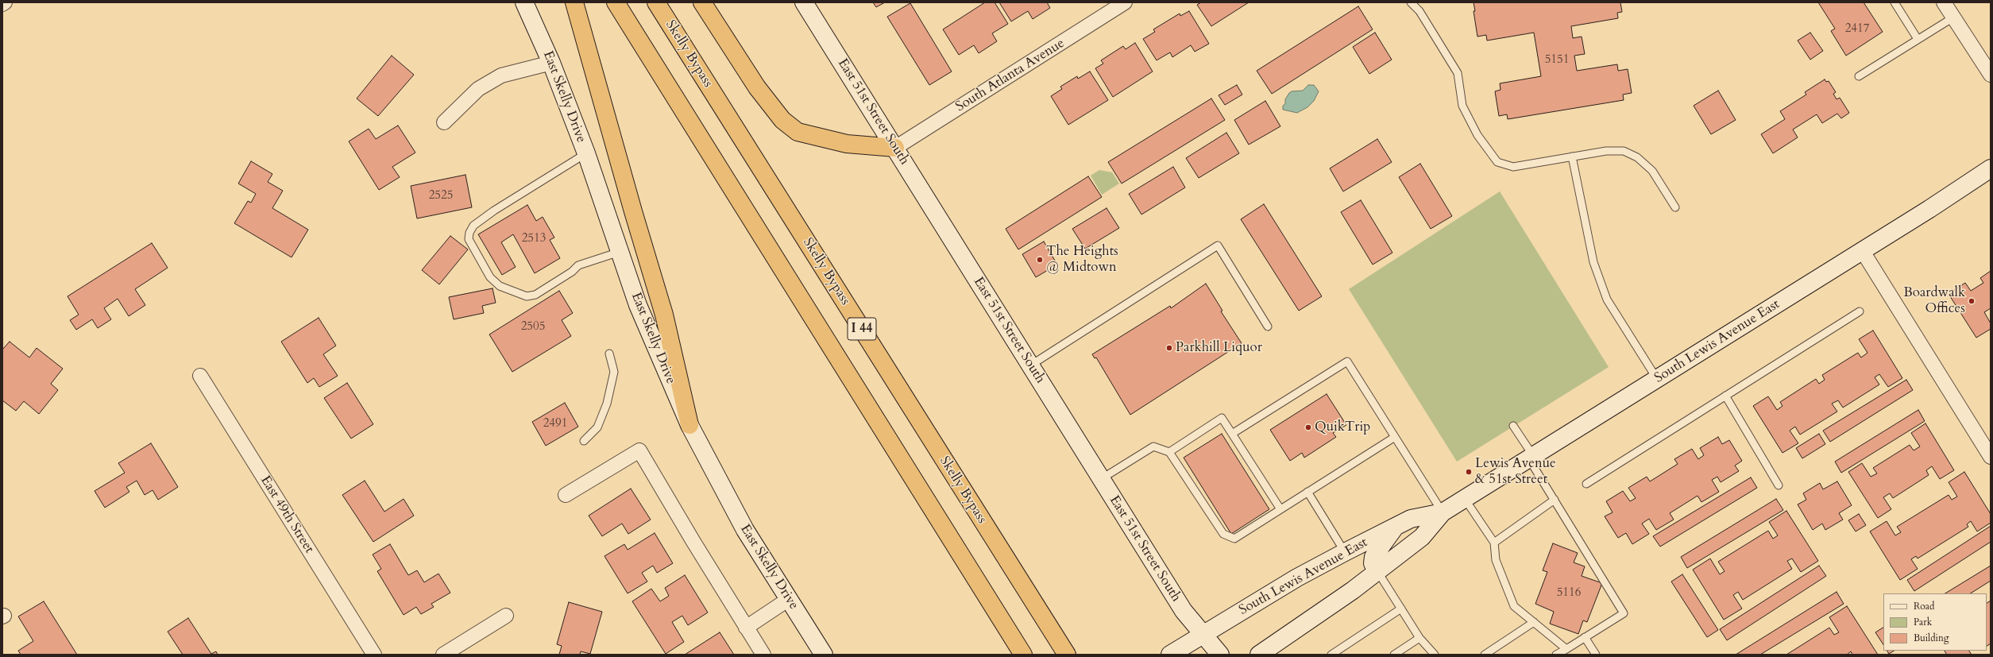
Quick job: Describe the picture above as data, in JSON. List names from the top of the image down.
{
  "streets": {
    "highway": ["Skelly Bypass", "I 44"],
    "main road": ["East Skelly Drive", "East 51st Street South", "South Lewis Avenue East"],
    "street": ["South Atlanta Avenue", "East 49th Street"]
  },
  "crossings": [
    ["South Atlanta Avenue", "East 51st Street South"],
    ["East 51st Street South", "South Lewis Avenue East"]
  ],
  "places": [
    "The Heights @ Midtown",
    "Boardwalk Offices",
    "Parkhill Liquor",
    "QuikTrip",
    "Lewis Avenue & 51st Street"
  ],
  "house_numbers": [
    "2417",
    "5151",
    "2525",
    "2513",
    "2505",
    "2491",
    "5116"
  ],
  "legend": ["Road", "Park", "Building"]
}
